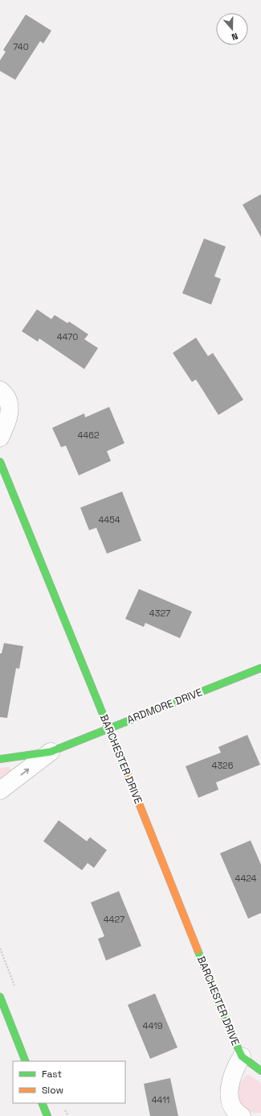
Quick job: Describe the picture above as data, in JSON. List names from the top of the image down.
{
  "streets": {
    "street": ["ARDMORE DRIVE", "BARCHESTER DRIVE"]
  },
  "crossings": [
    ["ARDMORE DRIVE", "BARCHESTER DRIVE"]
  ],
  "house_numbers": [
    "740",
    "4470",
    "4462",
    "4454",
    "4327",
    "4326",
    "4424",
    "4427",
    "4419",
    "4411"
  ],
  "legend": ["Fast", "Slow"],
  "north": "bottom"
}
